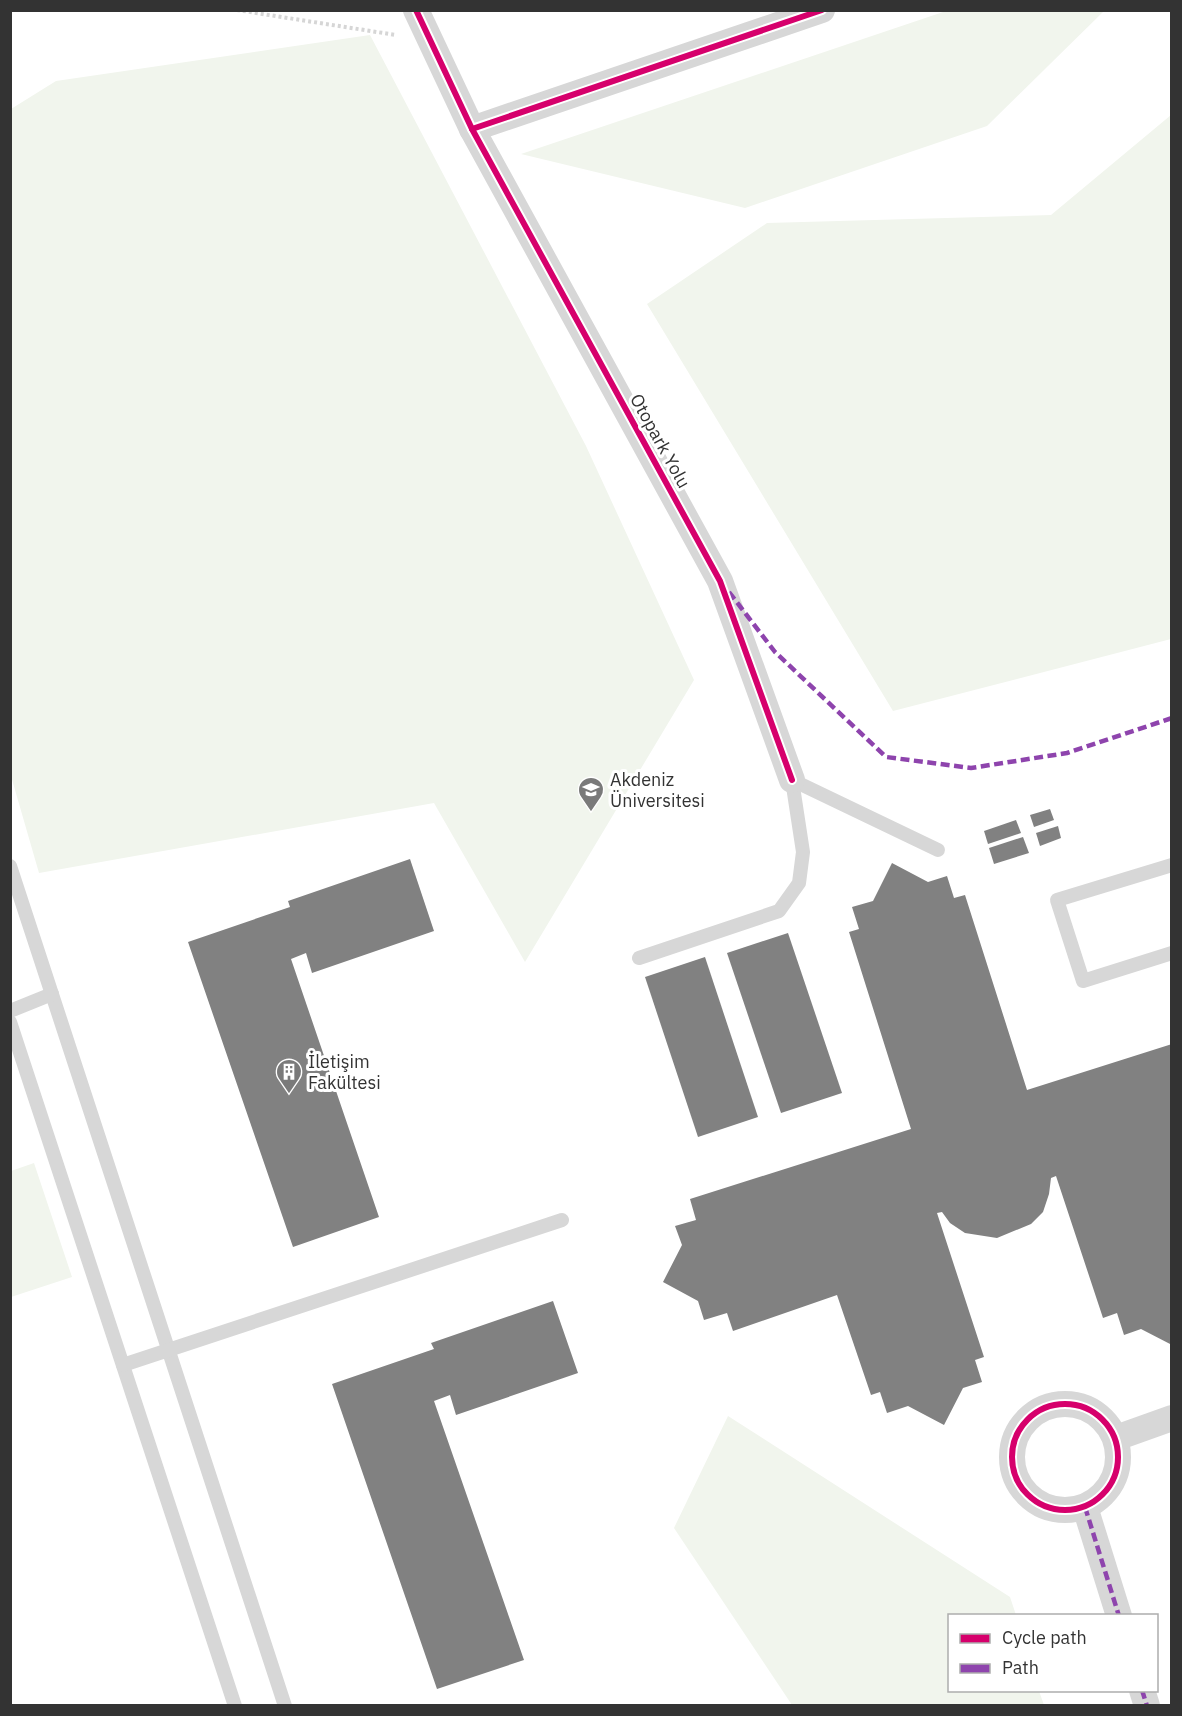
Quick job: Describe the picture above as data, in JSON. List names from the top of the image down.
{
  "streets": {
    "street": ["Otopark Yolu"]
  },
  "places": {
    "school or university": ["Akdeniz Üniversitesi"],
    "building": ["İletişim Fakültesi"]
  },
  "legend": ["Cycle path", "Path"]
}
